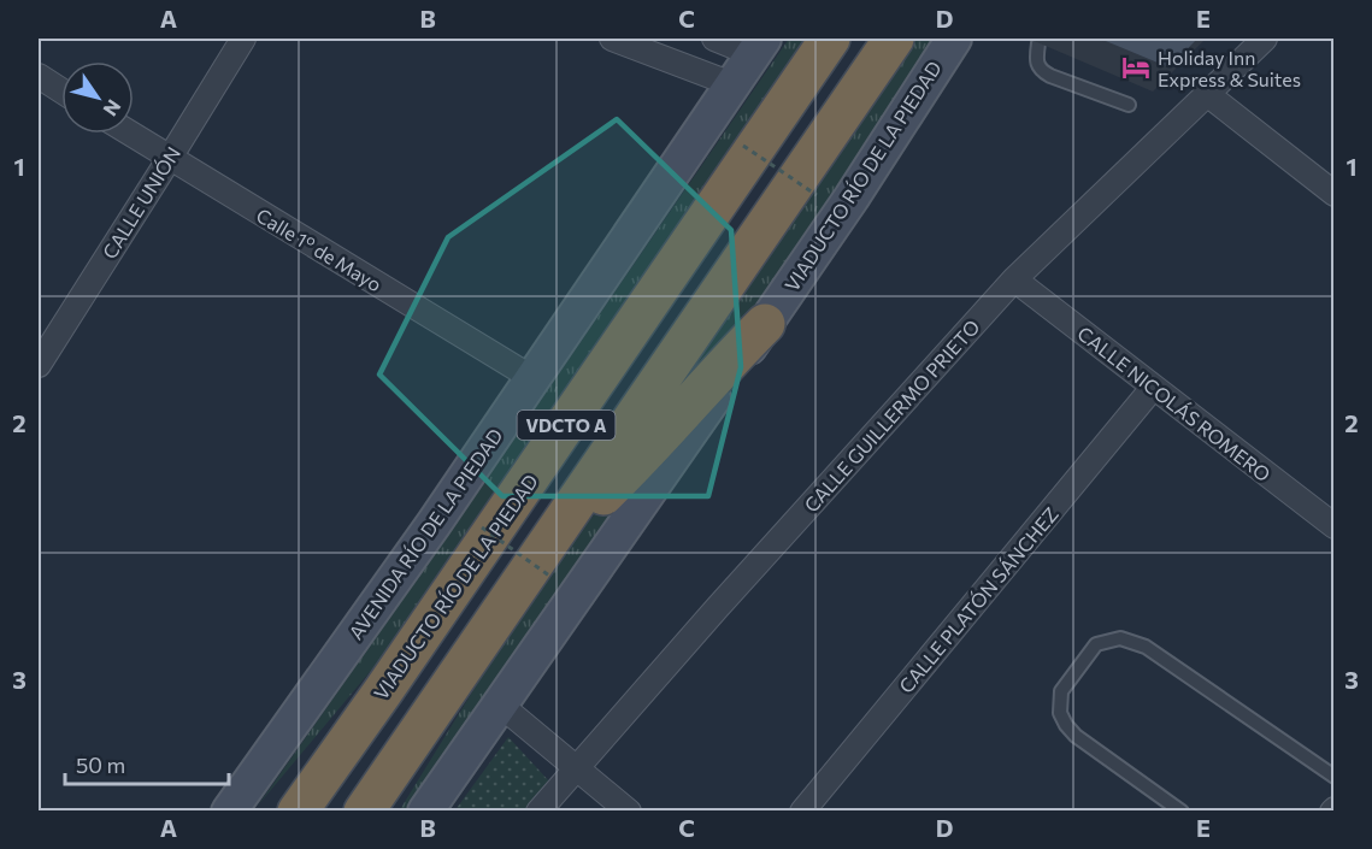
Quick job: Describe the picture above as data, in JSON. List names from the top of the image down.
{
  "streets": {
    "highway": ["VIADUCTO RÍO DE LA PIEDAD", "VDCTO A"],
    "main road": ["AVENIDA RÍO DE LA PIEDAD"],
    "street": [
      "CALLE UNIÓN",
      "Calle 1º de Mayo",
      "CALLE NICOLÁS ROMERO",
      "CALLE GUILLERMO PRIETO",
      "CALLE PLATÓN SÁNCHEZ"
    ]
  },
  "crossings": [
    ["CALLE UNIÓN", "Calle 1º de Mayo"],
    ["Calle 1º de Mayo", "AVENIDA RÍO DE LA PIEDAD"],
    ["CALLE NICOLÁS ROMERO", "CALLE GUILLERMO PRIETO"],
    ["CALLE NICOLÁS ROMERO", "CALLE PLATÓN SÁNCHEZ"]
  ],
  "places": {
    "hotel": ["Holiday Inn Express & Suites"]
  },
  "scale_bar": "50 m",
  "north": "bottom right",
  "grid": {
    "columns": [
      "A",
      "B",
      "C",
      "D",
      "E"
    ],
    "rows": ["1", "2", "3"]
  }
}
